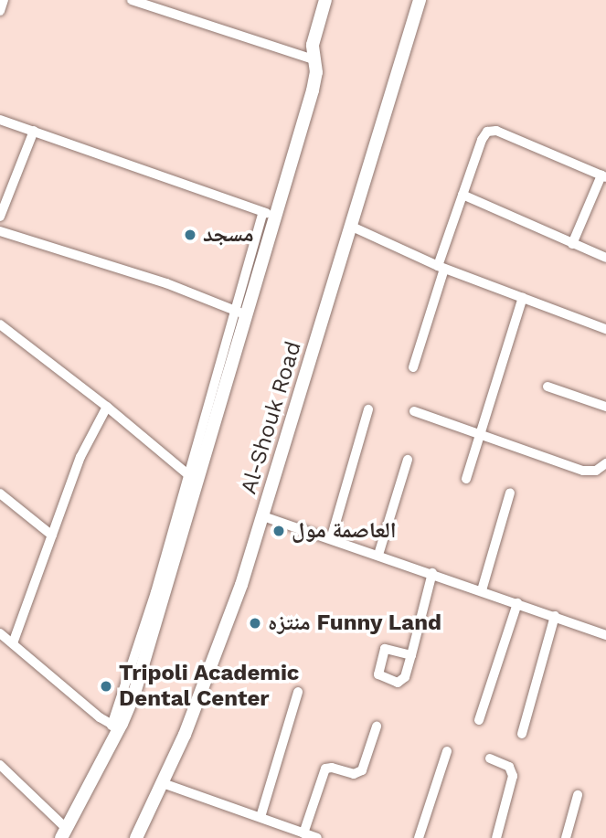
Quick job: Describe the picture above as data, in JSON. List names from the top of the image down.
{
  "streets": {
    "main road": ["Al-Shouk Road"]
  },
  "places": [
    "مسجد",
    "العاصمة مول",
    "منتزه Funny Land",
    "Tripoli Academic Dental Center"
  ]
}
